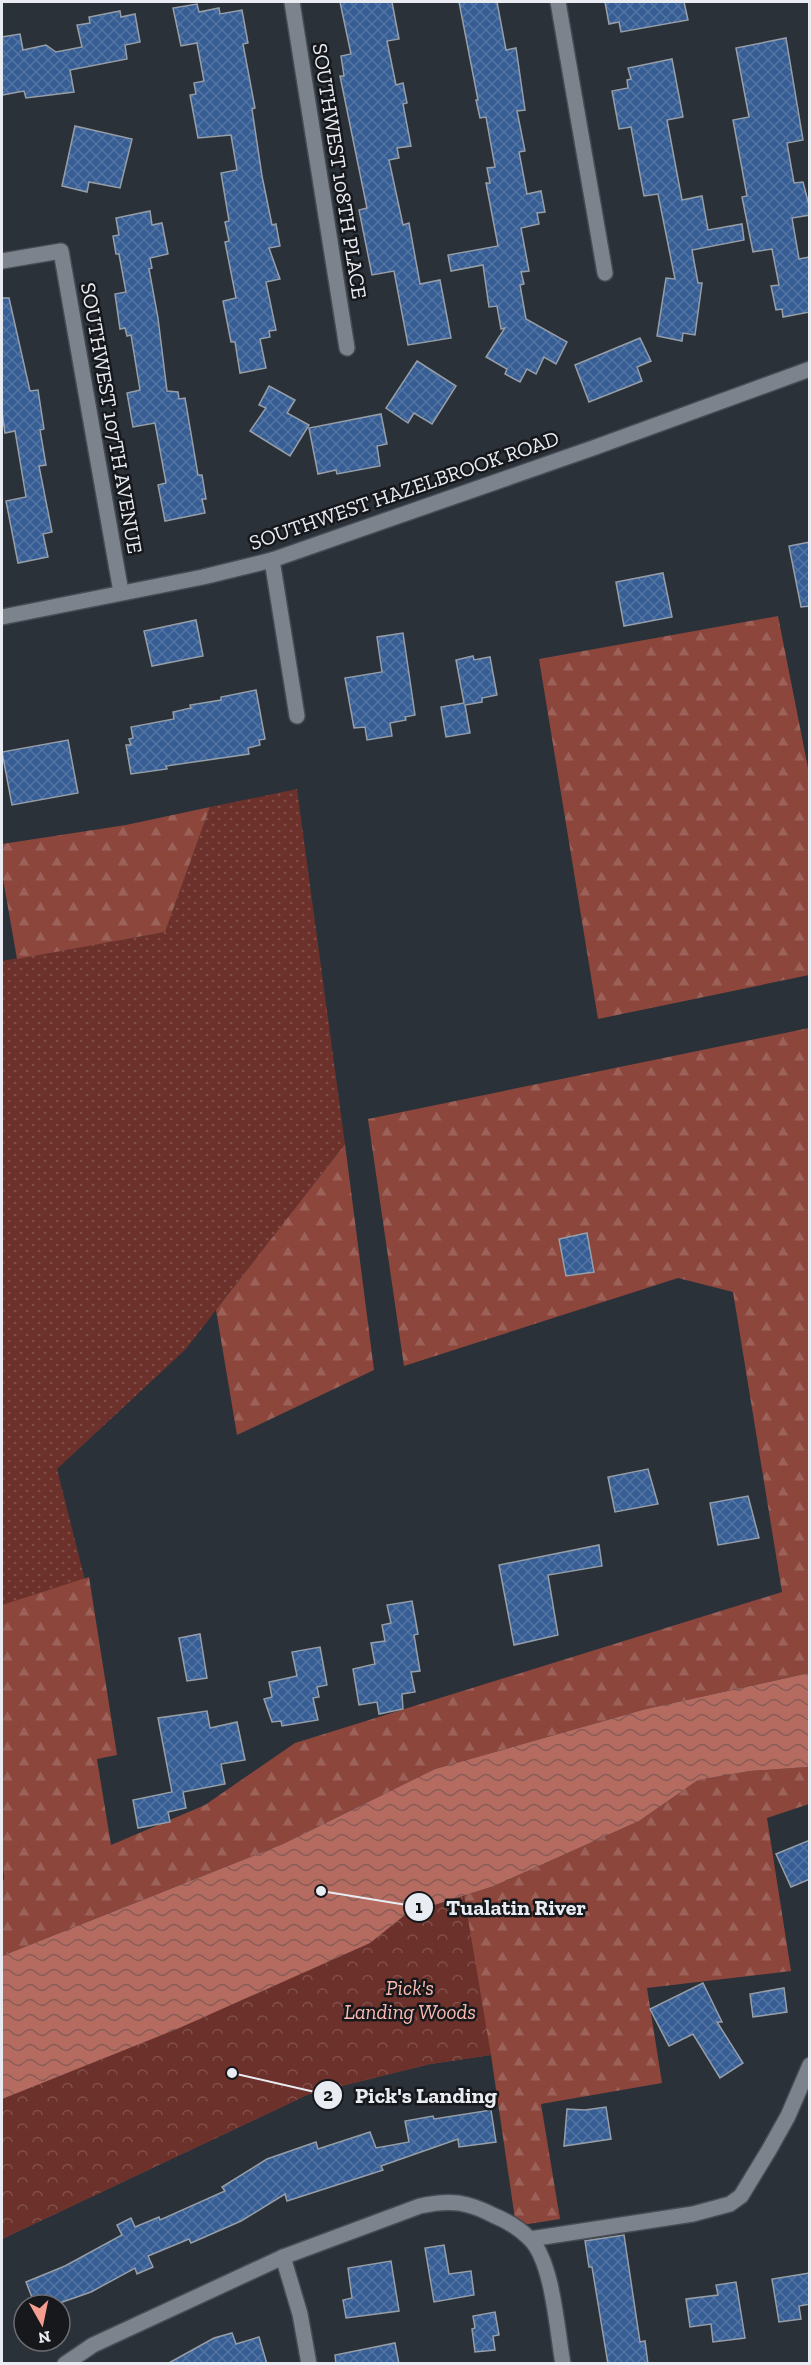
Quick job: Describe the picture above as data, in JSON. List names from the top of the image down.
{
  "streets": {
    "street": ["SOUTHWEST 108TH PLACE", "SOUTHWEST 107TH AVENUE", "SOUTHWEST HAZELBROOK ROAD"]
  },
  "crossings": [
    ["SOUTHWEST 107TH AVENUE", "SOUTHWEST HAZELBROOK ROAD"]
  ],
  "parks": ["Pick's Landing Woods"],
  "places": ["Tualatin River", "Pick's Landing"],
  "north": "bottom"
}
